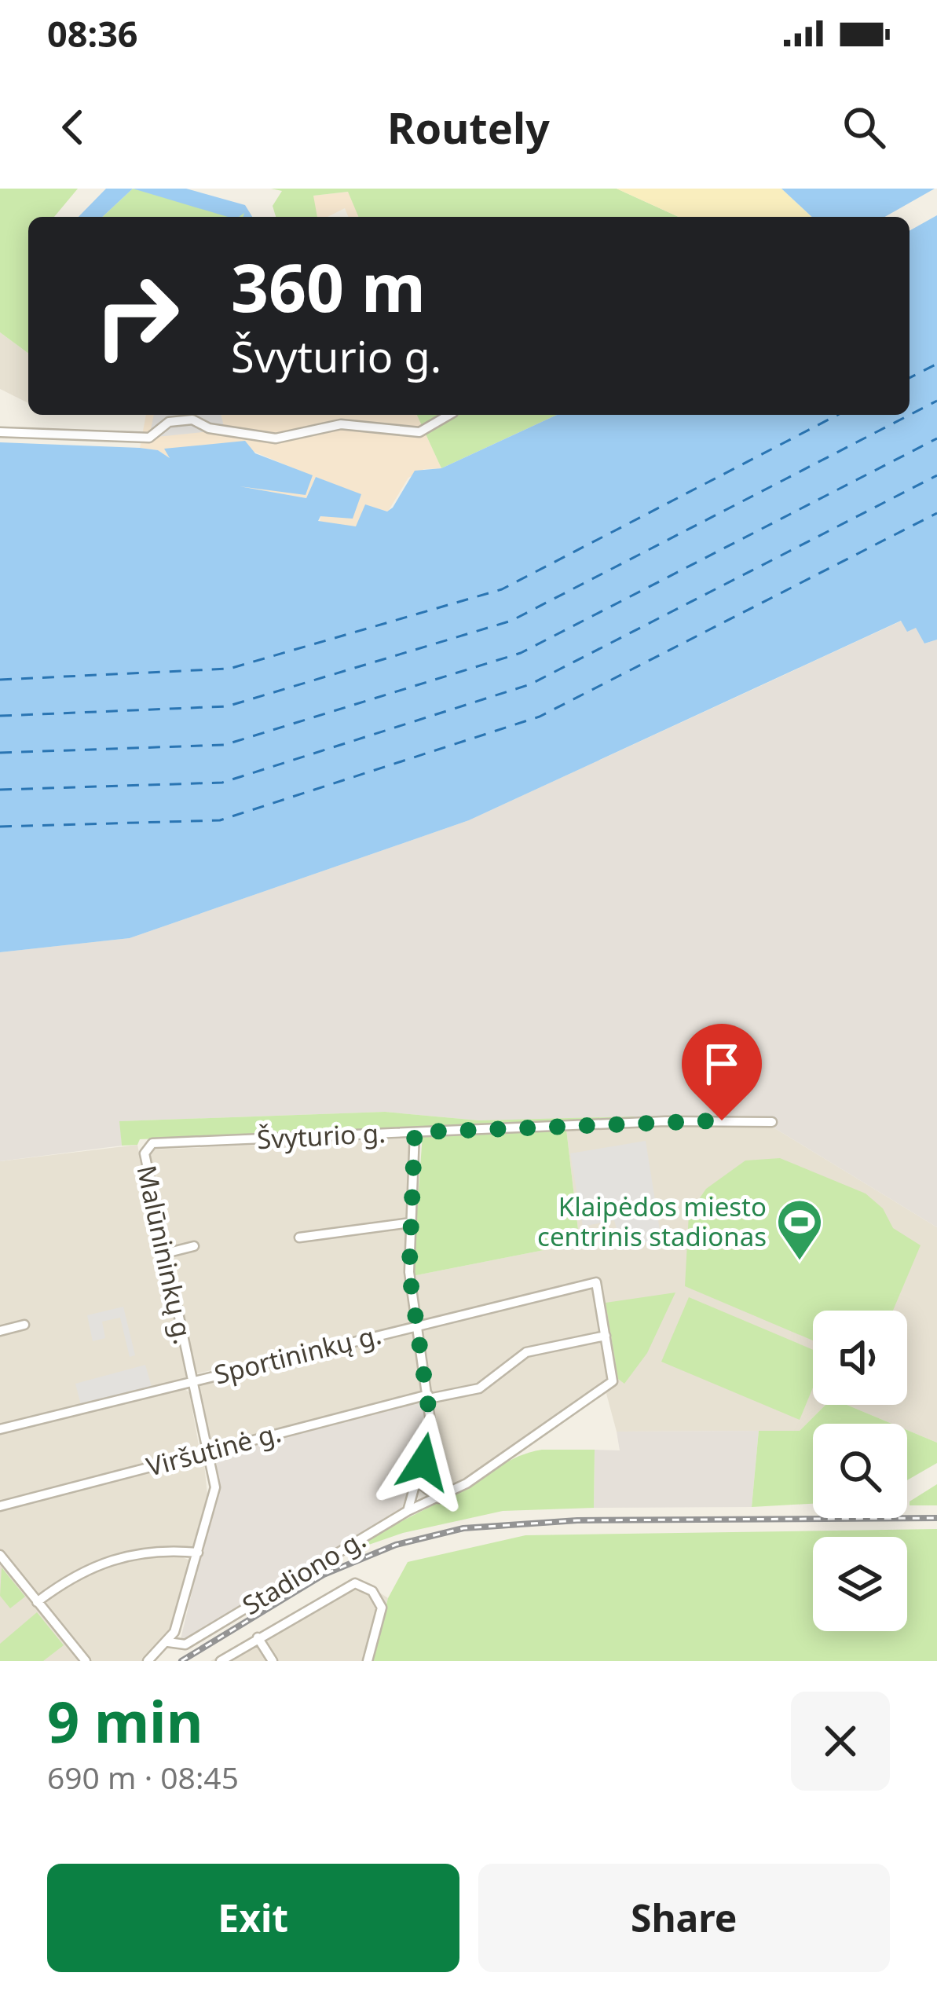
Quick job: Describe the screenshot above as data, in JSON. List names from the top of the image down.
{
  "streets": {
    "street": [
      "Švyturio g.",
      "Malūnininkų g.",
      "Sportininkų g.",
      "Viršutinė g.",
      "Stadiono g."
    ]
  },
  "crossings": [
    ["Švyturio g.", "Malūnininkų g."],
    ["Malūnininkų g.", "Sportininkų g."],
    ["Malūnininkų g.", "Viršutinė g."],
    ["Malūnininkų g.", "Stadiono g."],
    ["Sportininkų g.", "Stadiono g."]
  ],
  "places": {
    "sports": ["Klaipėdos miesto centrinis stadionas"]
  },
  "page": {
    "status": "08:36",
    "header": "Routely",
    "turn": ["360 m", "Švyturio g."],
    "heading": ["9 min", "690 m · 08:45"],
    "buttons": ["Exit", "Share"]
  }
}
